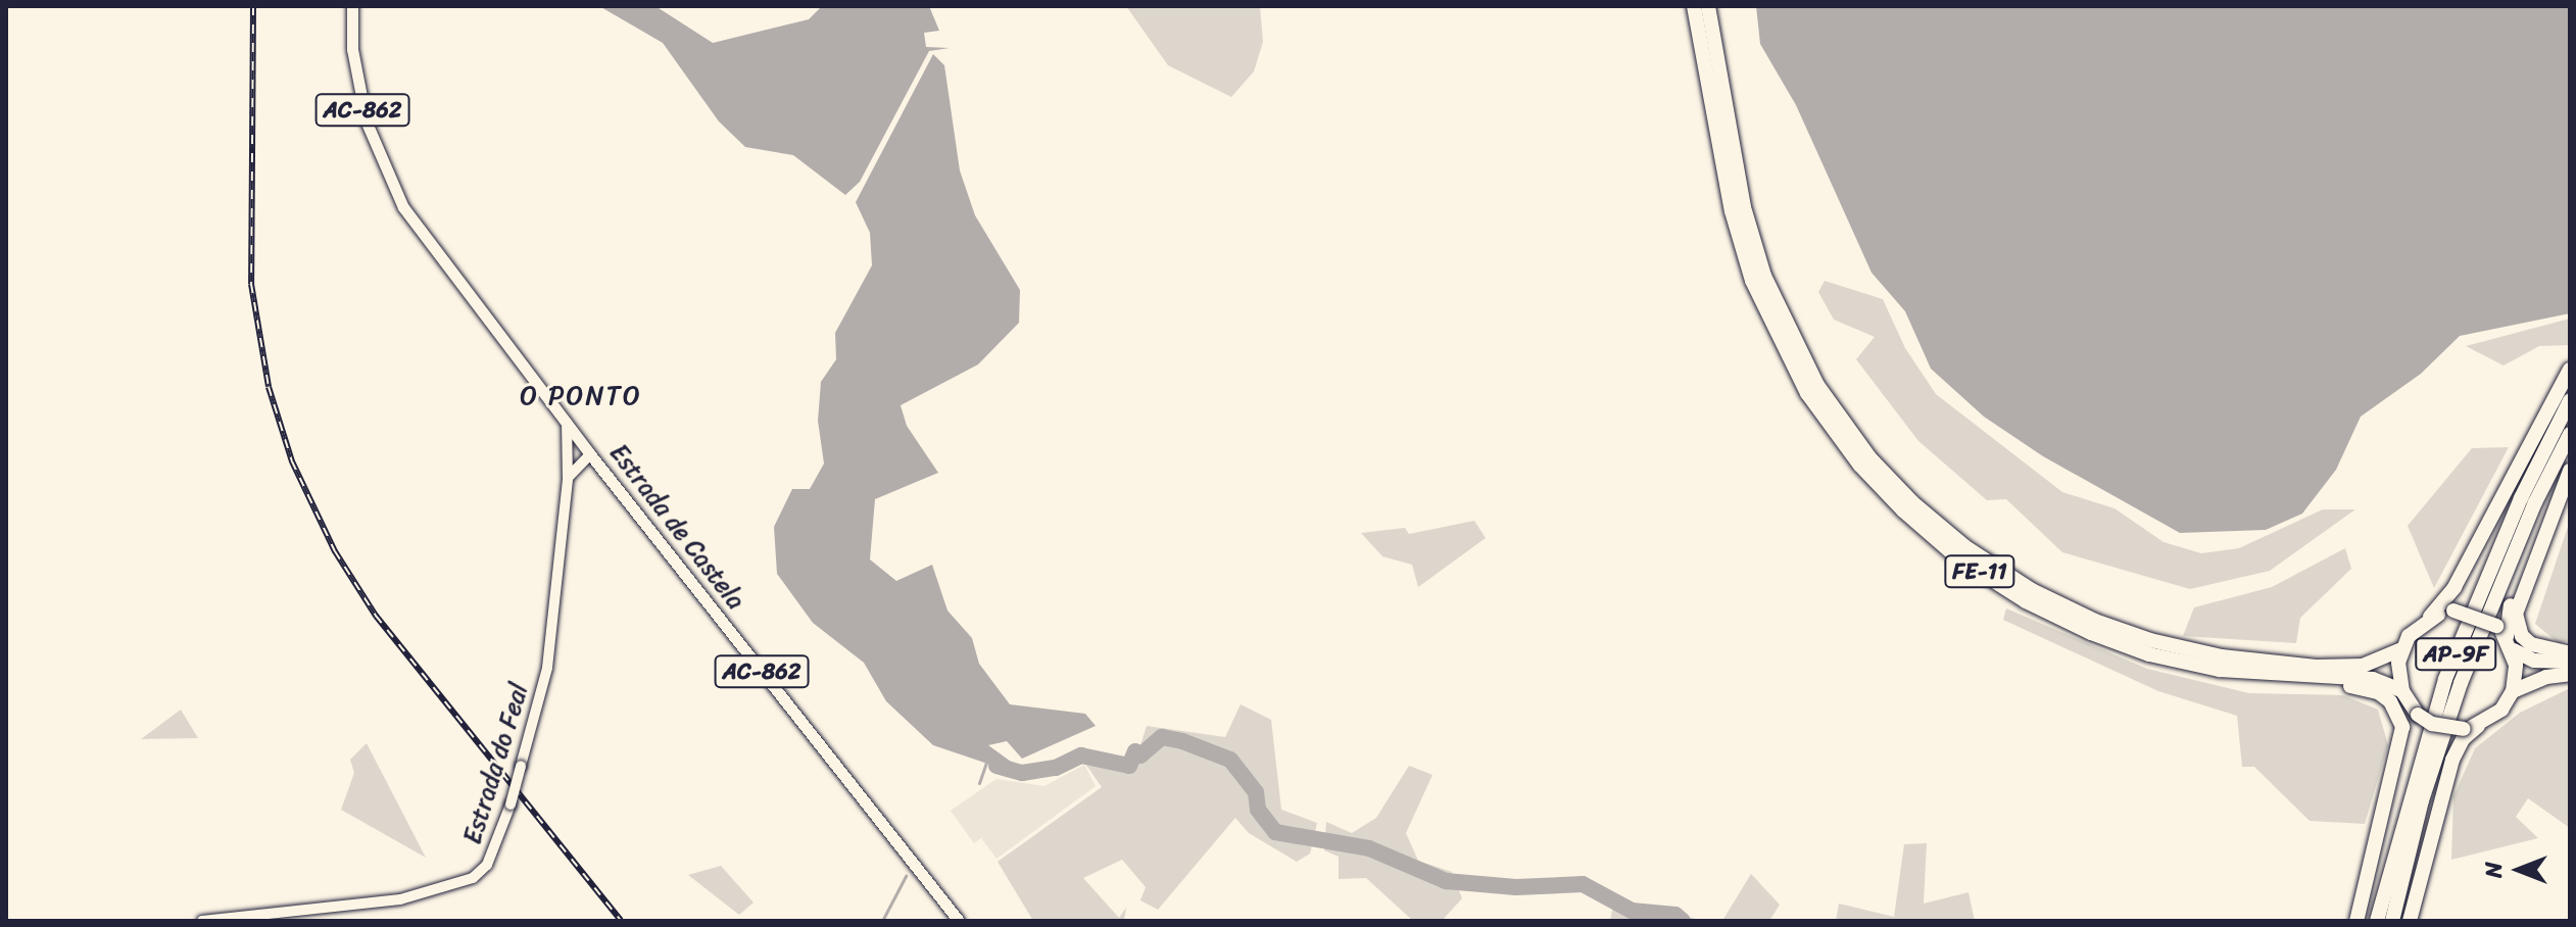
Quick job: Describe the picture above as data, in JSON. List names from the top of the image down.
{
  "streets": {
    "highway": ["FE-11", "AP-9F"],
    "main road": ["AC-862", "Estrada de Castela", "Estrada do Feal"]
  },
  "crossings": [
    ["Estrada de Castela", "Estrada do Feal"]
  ],
  "districts": ["O PONTO"],
  "north": "left"
}
